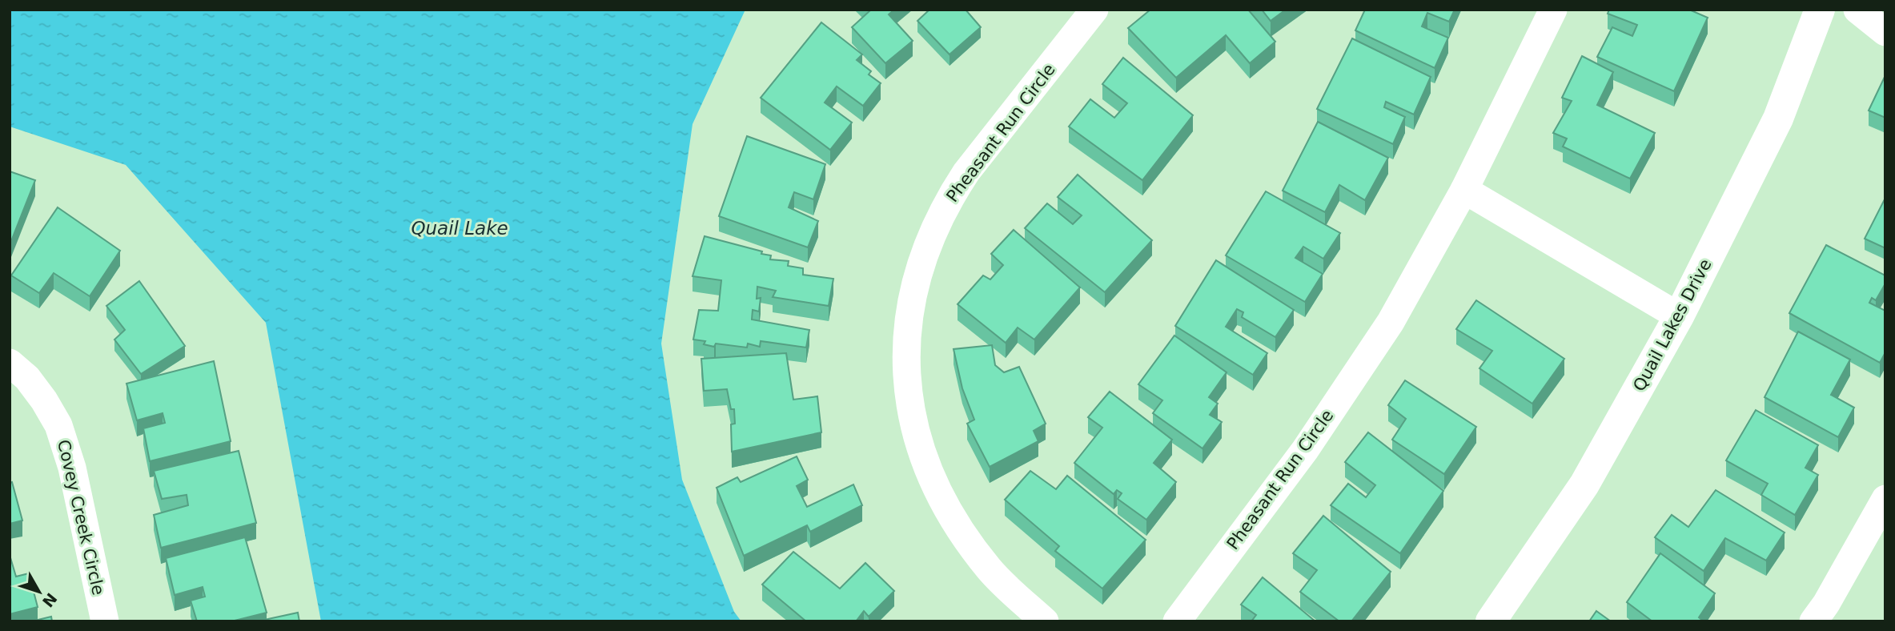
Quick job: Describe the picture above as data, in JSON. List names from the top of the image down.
{
  "streets": {
    "main road": ["Quail Lakes Drive"],
    "street": ["Pheasant Run Circle", "Covey Creek Circle"]
  },
  "water": ["Quail Lake"],
  "north": "bottom right"
}
